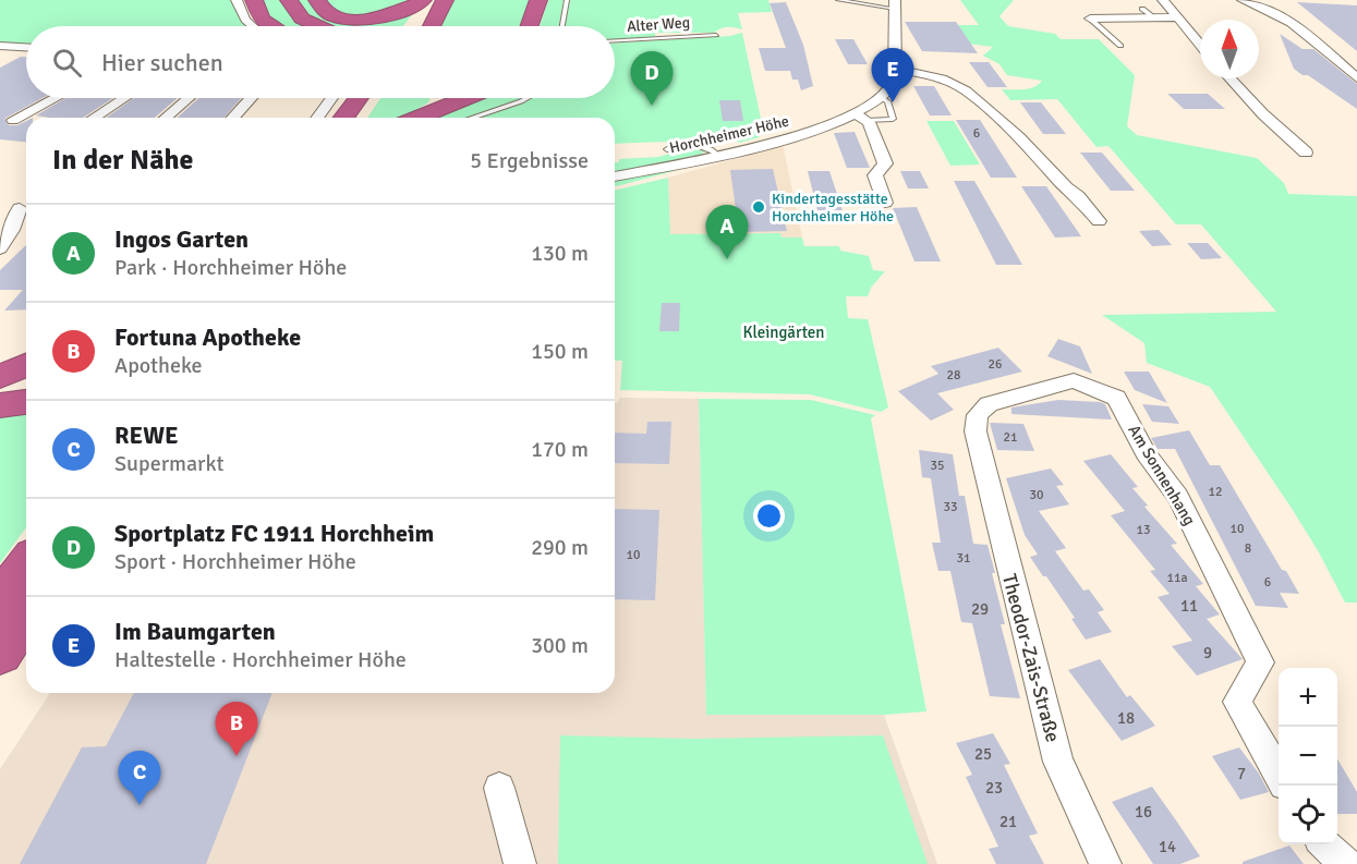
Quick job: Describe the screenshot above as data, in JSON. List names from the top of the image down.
{
  "streets": {
    "street": ["Horchheimer Höhe", "Am Sonnenhang", "Theodor-Zais-Straße"],
    "lane": ["Alter Weg"]
  },
  "crossings": [
    ["Am Sonnenhang", "Theodor-Zais-Straße"]
  ],
  "parks": ["Kleingärten"],
  "places": ["Kindertagesstätte Horchheimer Höhe"],
  "house_numbers": [
    "6",
    "26",
    "28",
    "21",
    "35",
    "12",
    "30",
    "33",
    "10",
    "13",
    "8",
    "10",
    "31",
    "11a",
    "6",
    "11",
    "29",
    "9",
    "18",
    "25",
    "7",
    "23",
    "16",
    "21",
    "14"
  ],
  "north": "top",
  "page": {
    "search": "Hier suchen",
    "pins": [
      "E",
      "D",
      "A",
      "B",
      "C"
    ],
    "heading": ["In der Nähe", "5 Ergebnisse"],
    "list": [
      {
        "mark": "A",
        "name": "Ingos Garten",
        "note": "Park · Horchheimer Höhe",
        "value": "130 m"
      },
      {
        "mark": "B",
        "name": "Fortuna Apotheke",
        "note": "Apotheke",
        "value": "150 m"
      },
      {
        "mark": "C",
        "name": "REWE",
        "note": "Supermarkt",
        "value": "170 m"
      },
      {
        "mark": "D",
        "name": "Sportplatz FC 1911 Horchheim",
        "note": "Sport · Horchheimer Höhe",
        "value": "290 m"
      },
      {
        "mark": "E",
        "name": "Im Baumgarten",
        "note": "Haltestelle · Horchheimer Höhe",
        "value": "300 m"
      }
    ],
    "map_buttons": ["+", "−"]
  }
}
